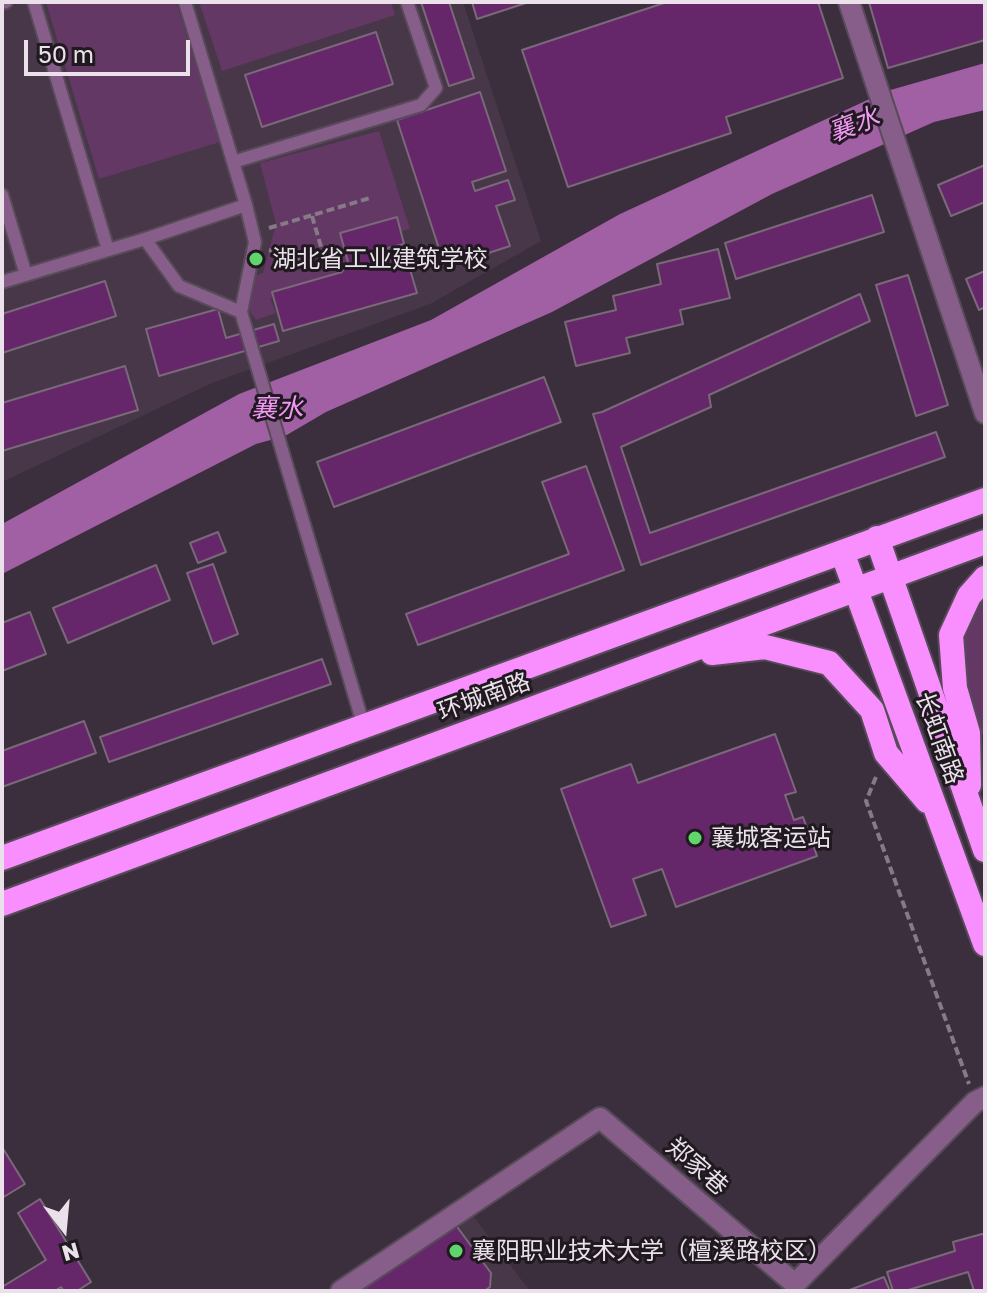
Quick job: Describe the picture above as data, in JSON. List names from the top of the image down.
{
  "streets": {
    "highway": ["环城南路", "长虹南路"],
    "street": ["郑家巷"]
  },
  "crossings": [
    ["环城南路", "长虹南路"]
  ],
  "water": ["襄水"],
  "places": ["湖北省工业建筑学校", "襄城客运站", "襄阳职业技术大学（檀溪路校区）"],
  "scale_bar": "50 m",
  "north": "bottom"
}
